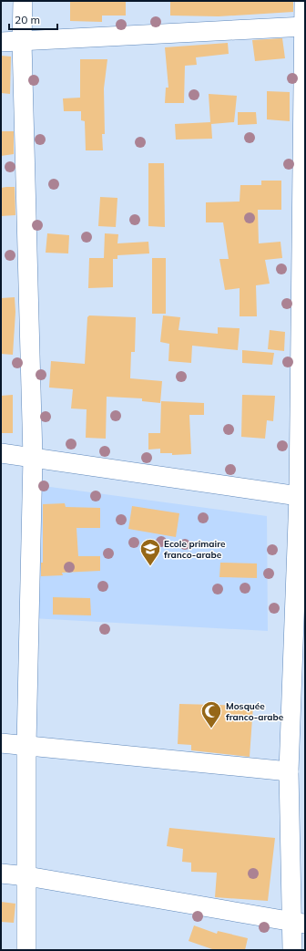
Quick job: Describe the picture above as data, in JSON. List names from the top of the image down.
{
  "places": {
    "school or university": ["Ecole primaire franco-arabe"],
    "mosque": ["Mosquée franco-arabe"]
  },
  "scale_bar": "20 m"
}
